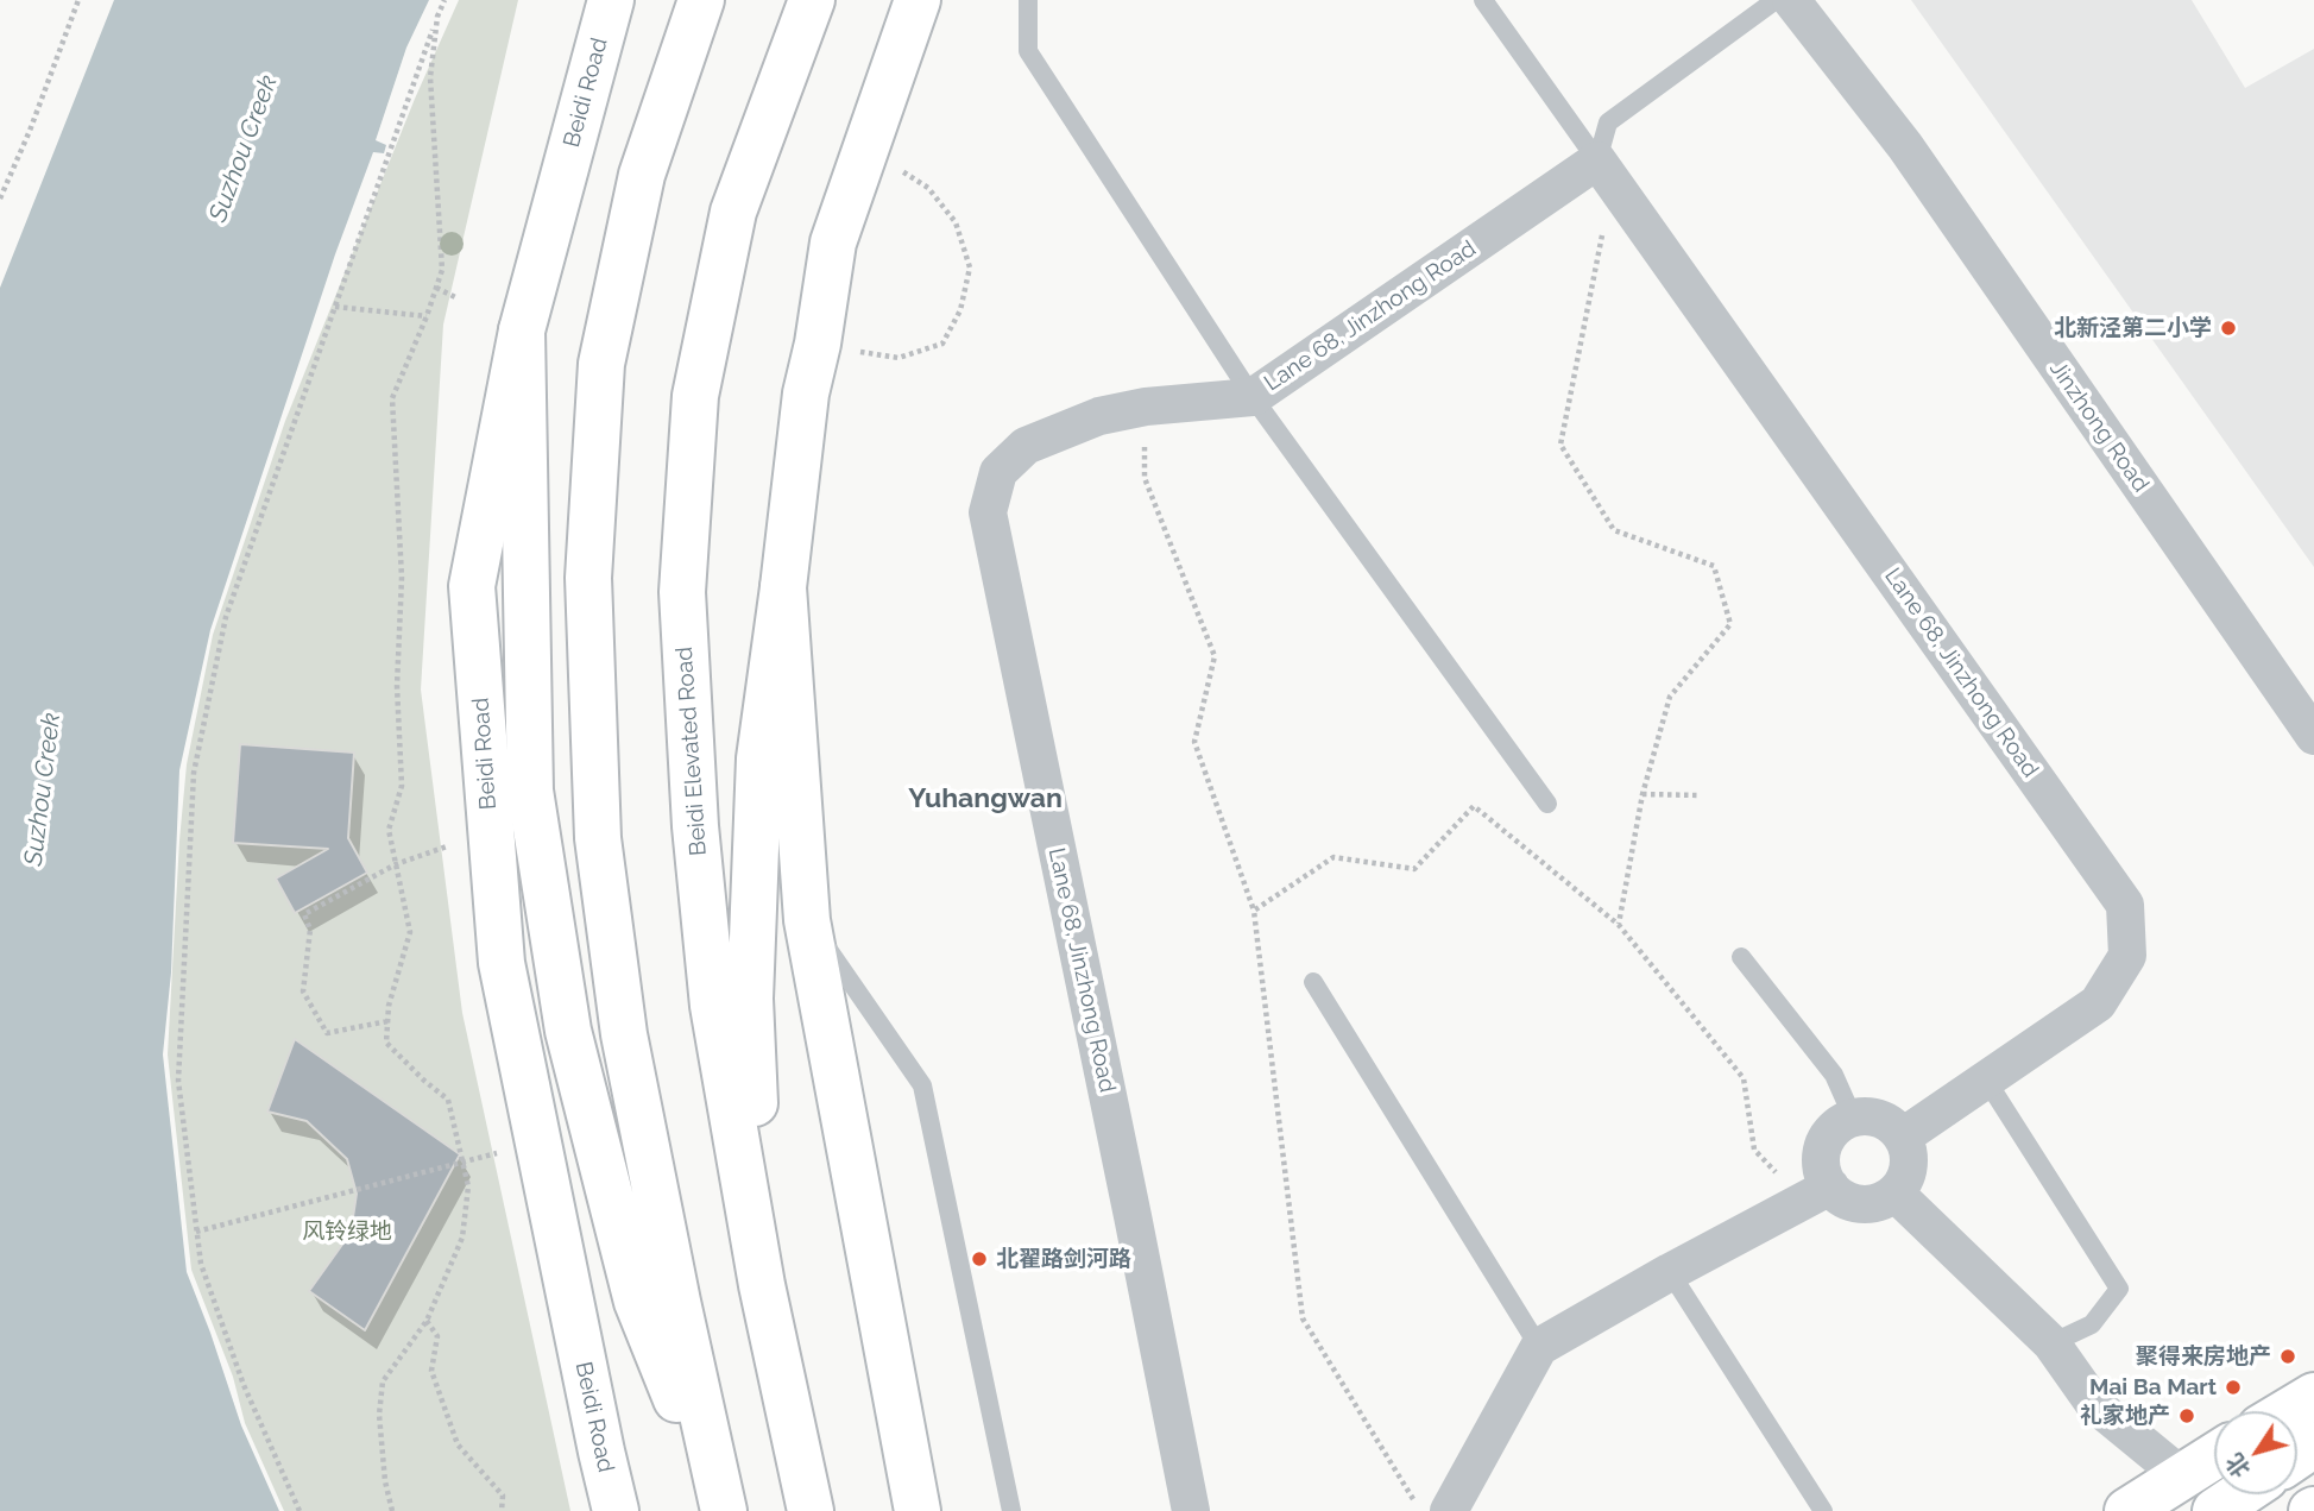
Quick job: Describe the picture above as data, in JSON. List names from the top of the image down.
{
  "streets": {
    "main road": ["Beidi Road", "Beidi Elevated Road"],
    "street": ["Lane 68, Jinzhong Road", "Jinzhong Road"]
  },
  "districts": ["Yuhangwan"],
  "water": ["Suzhou Creek"],
  "parks": ["风铃绿地"],
  "places": [
    "北新泾第二小学",
    "北翟路剑河路",
    "聚得来房地产",
    "Mai Ba Mart",
    "礼家地产"
  ],
  "north": "bottom left"
}
